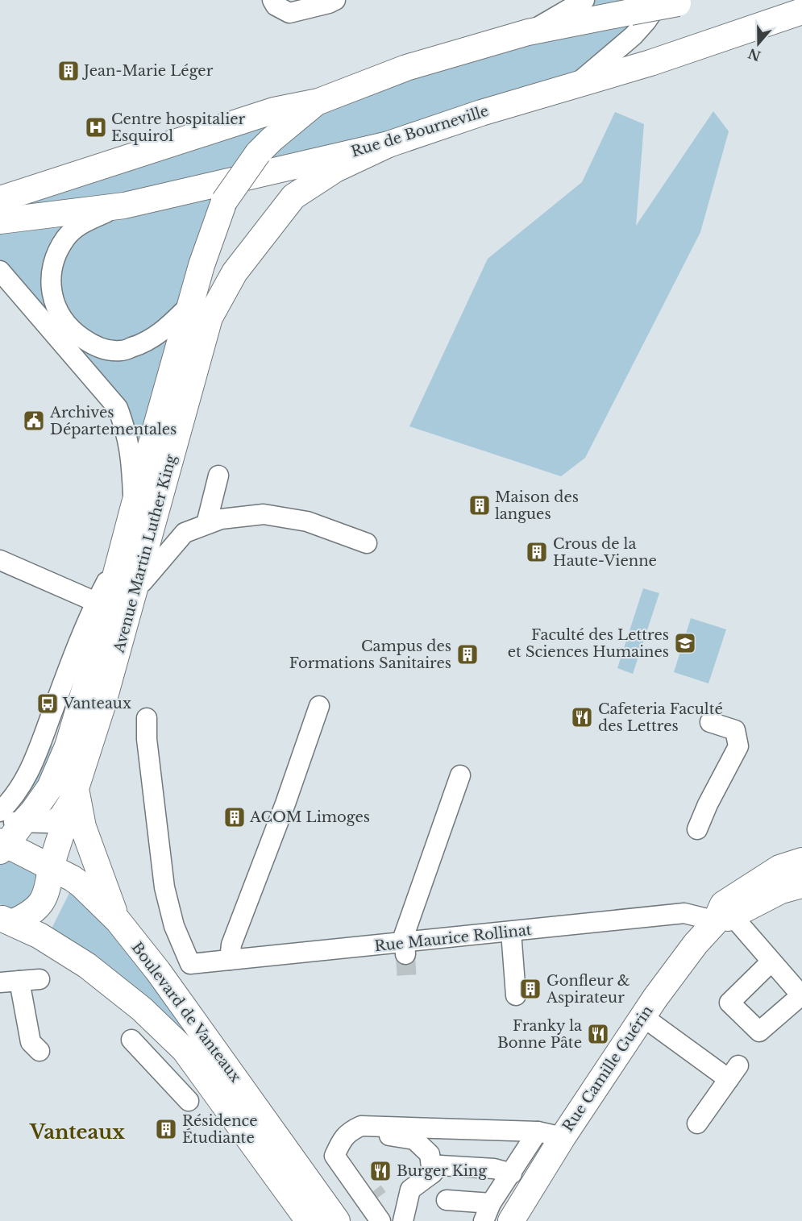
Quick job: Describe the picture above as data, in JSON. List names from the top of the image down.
{
  "streets": {
    "main road": [
      "Rue de Bourneville",
      "Avenue Martin Luther King",
      "Boulevard de Vanteaux",
      "Rue Camille Guérin"
    ],
    "street": ["Rue Maurice Rollinat"]
  },
  "crossings": [
    ["Rue de Bourneville", "Avenue Martin Luther King"],
    ["Avenue Martin Luther King", "Boulevard de Vanteaux"],
    ["Rue Maurice Rollinat", "Rue Camille Guérin"]
  ],
  "districts": ["Vanteaux"],
  "places": {
    "building": [
      "Jean-Marie Léger",
      "Maison des langues",
      "Crous de la Haute-Vienne",
      "Campus des Formations Sanitaires",
      "ACOM Limoges",
      "Gonfleur & Aspirateur",
      "Résidence Étudiante"
    ],
    "hospital": ["Centre hospitalier Esquirol"],
    "public building": ["Archives Départementales"],
    "school or university": ["Faculté des Lettres et Sciences Humaines"],
    "bus stop": ["Vanteaux"],
    "restaurant": ["Cafeteria Faculté des Lettres", "Franky la Bonne Pâte", "Burger King"]
  },
  "north": "bottom"
}
